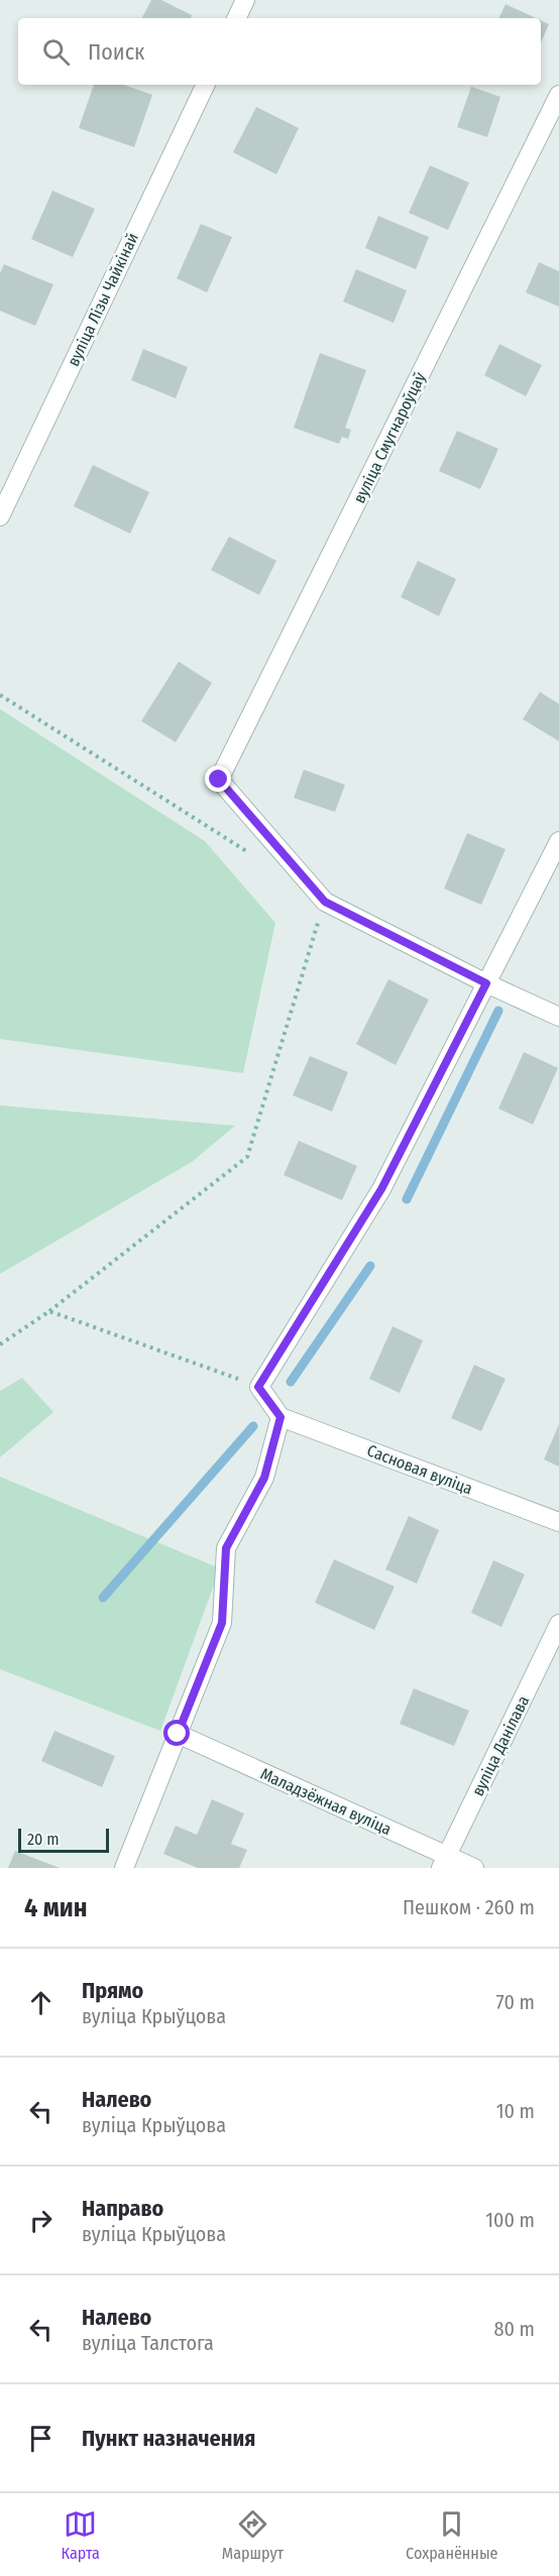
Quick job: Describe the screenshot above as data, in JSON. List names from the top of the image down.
{
  "streets": {
    "street": [
      "вуліца Лізы Чайкінай",
      "вуліца Смугнароўцаў",
      "Сасновая вуліца",
      "вуліца Данілава",
      "Маладзёжная вуліца"
    ]
  },
  "crossings": [
    ["вуліца Данілава", "Маладзёжная вуліца"]
  ],
  "scale_bar": "20 m",
  "page": {
    "search": "Поиск",
    "scale": "20 m",
    "heading": ["4 мин", "Пешком · 260 m"],
    "list": [
      ["Прямо", "вуліца Крыўцова", "70 m"],
      ["Налево", "вуліца Крыўцова", "10 m"],
      ["Направо", "вуліца Крыўцова", "100 m"],
      ["Налево", "вуліца Талстога", "80 m"],
      "Пункт назначения"
    ],
    "nav": ["Карта", "Маршрут", "Сохранённые"]
  }
}
